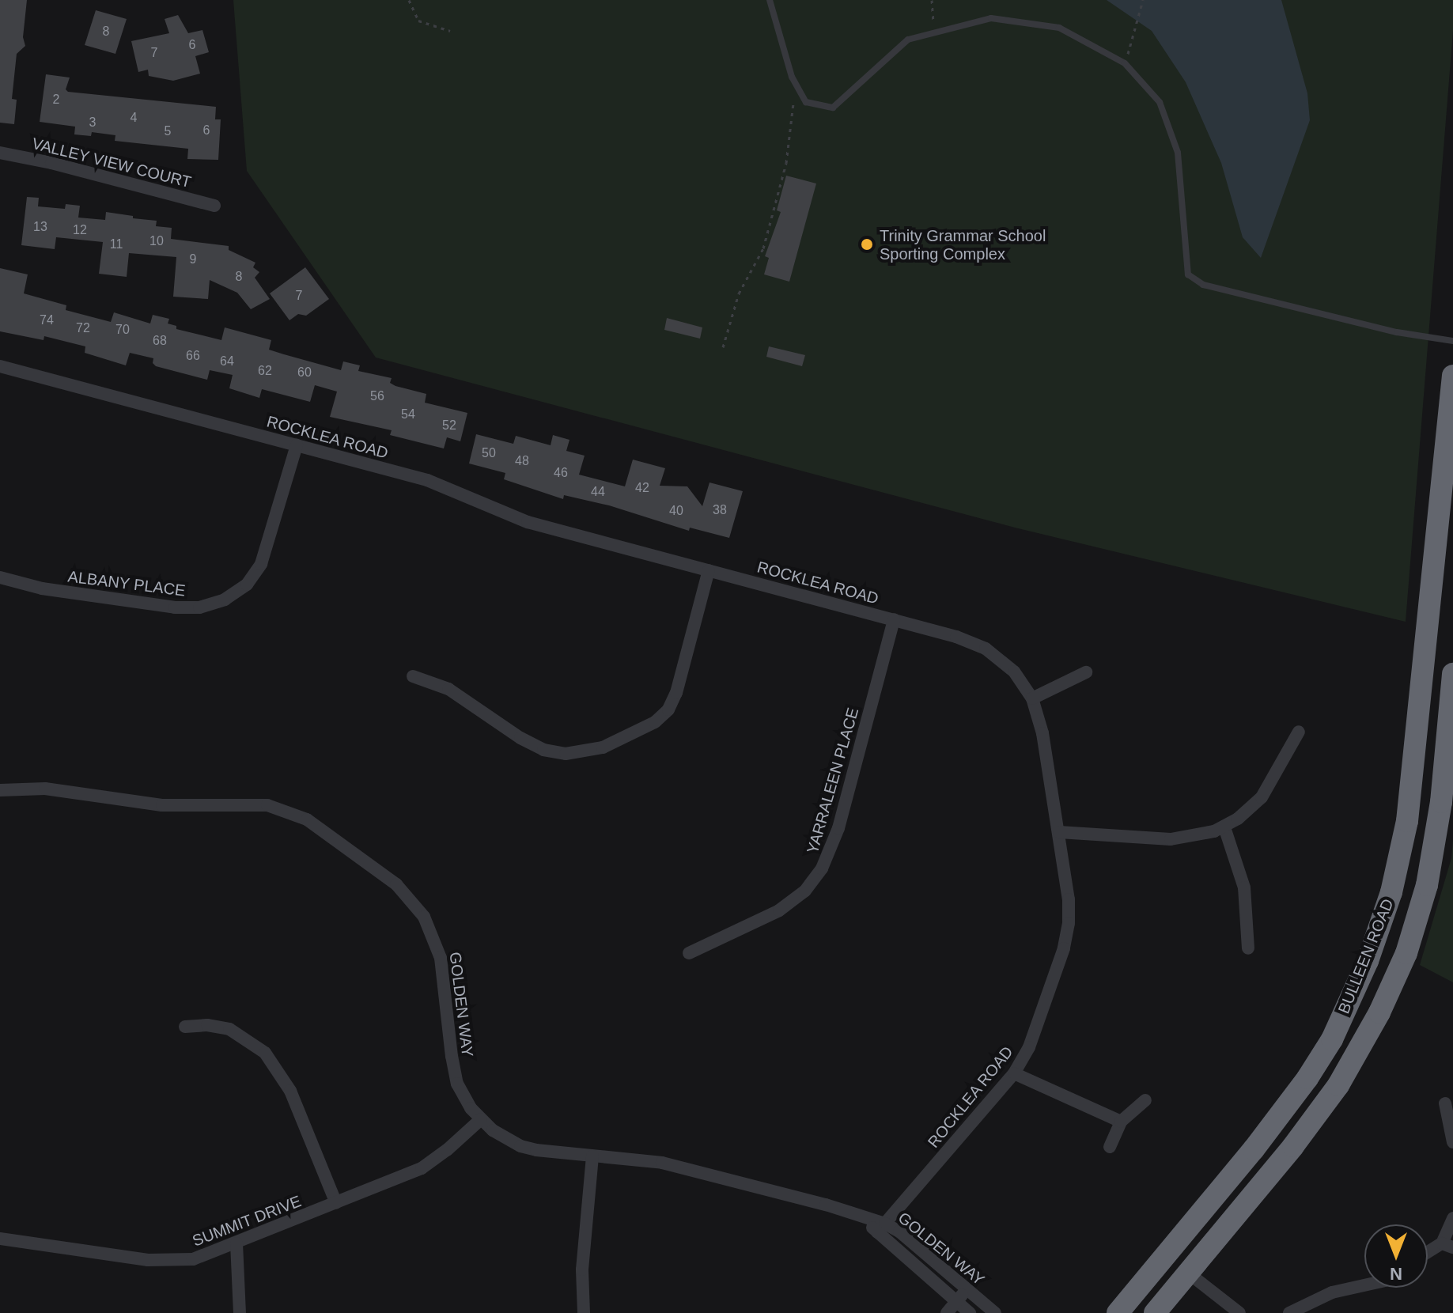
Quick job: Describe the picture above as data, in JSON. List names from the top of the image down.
{
  "streets": {
    "highway": ["BULLEEN ROAD"],
    "street": [
      "VALLEY VIEW COURT",
      "ROCKLEA ROAD",
      "ALBANY PLACE",
      "YARRALEEN PLACE",
      "GOLDEN WAY",
      "SUMMIT DRIVE"
    ]
  },
  "crossings": [
    ["ROCKLEA ROAD", "ALBANY PLACE"],
    ["ROCKLEA ROAD", "YARRALEEN PLACE"],
    ["ROCKLEA ROAD", "GOLDEN WAY"],
    ["GOLDEN WAY", "SUMMIT DRIVE"]
  ],
  "places": ["Trinity Grammar School Sporting Complex"],
  "house_numbers": [
    "8",
    "6",
    "7",
    "2",
    "4",
    "3",
    "6",
    "5",
    "13",
    "12",
    "10",
    "11",
    "9",
    "8",
    "7",
    "74",
    "72",
    "70",
    "68",
    "66",
    "64",
    "62",
    "60",
    "56",
    "54",
    "52",
    "50",
    "48",
    "46",
    "42",
    "44",
    "38",
    "40"
  ],
  "north": "bottom"
}
